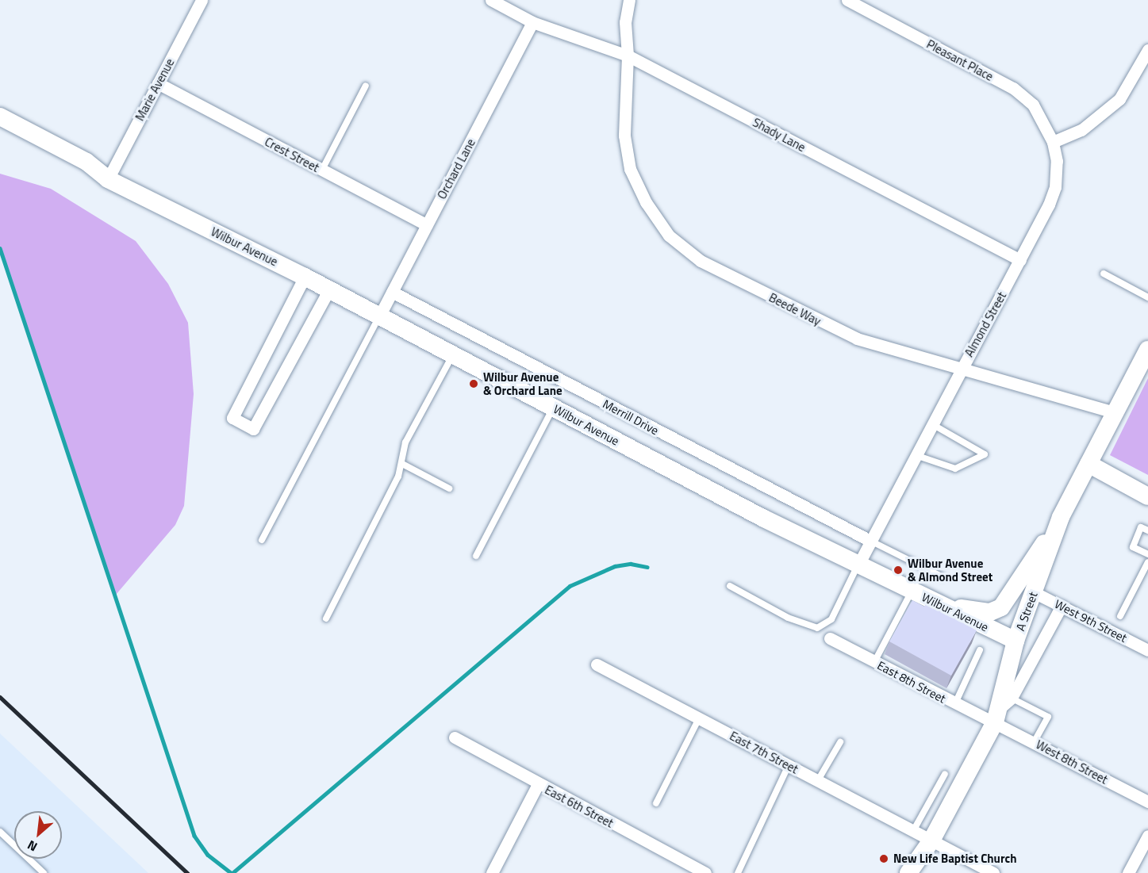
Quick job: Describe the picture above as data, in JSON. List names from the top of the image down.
{
  "streets": {
    "main road": ["Wilbur Avenue", "A Street"],
    "street": [
      "Pleasant Place",
      "Marie Avenue",
      "Shady Lane",
      "Crest Street",
      "Orchard Lane",
      "Beede Way",
      "Almond Street",
      "Merrill Drive",
      "West 9th Street",
      "East 8th Street",
      "East 7th Street",
      "West 8th Street",
      "East 6th Street"
    ]
  },
  "crossings": [
    ["Pleasant Place", "Almond Street"],
    ["Marie Avenue", "Crest Street"],
    ["Marie Avenue", "Wilbur Avenue"],
    ["Shady Lane", "Orchard Lane"],
    ["Shady Lane", "Beede Way"],
    ["Shady Lane", "Almond Street"],
    ["Crest Street", "Orchard Lane"],
    ["Orchard Lane", "Wilbur Avenue"],
    ["Orchard Lane", "Merrill Drive"],
    ["Wilbur Avenue", "Almond Street"],
    ["Wilbur Avenue", "A Street"],
    ["Beede Way", "Almond Street"],
    ["Beede Way", "A Street"],
    ["Almond Street", "Merrill Drive"],
    ["A Street", "West 9th Street"],
    ["A Street", "East 8th Street"],
    ["A Street", "East 7th Street"],
    ["A Street", "West 8th Street"],
    ["East 8th Street", "West 8th Street"]
  ],
  "places": ["Wilbur Avenue & Orchard Lane", "Wilbur Avenue & Almond Street", "New Life Baptist Church"],
  "north": "bottom left"
}
